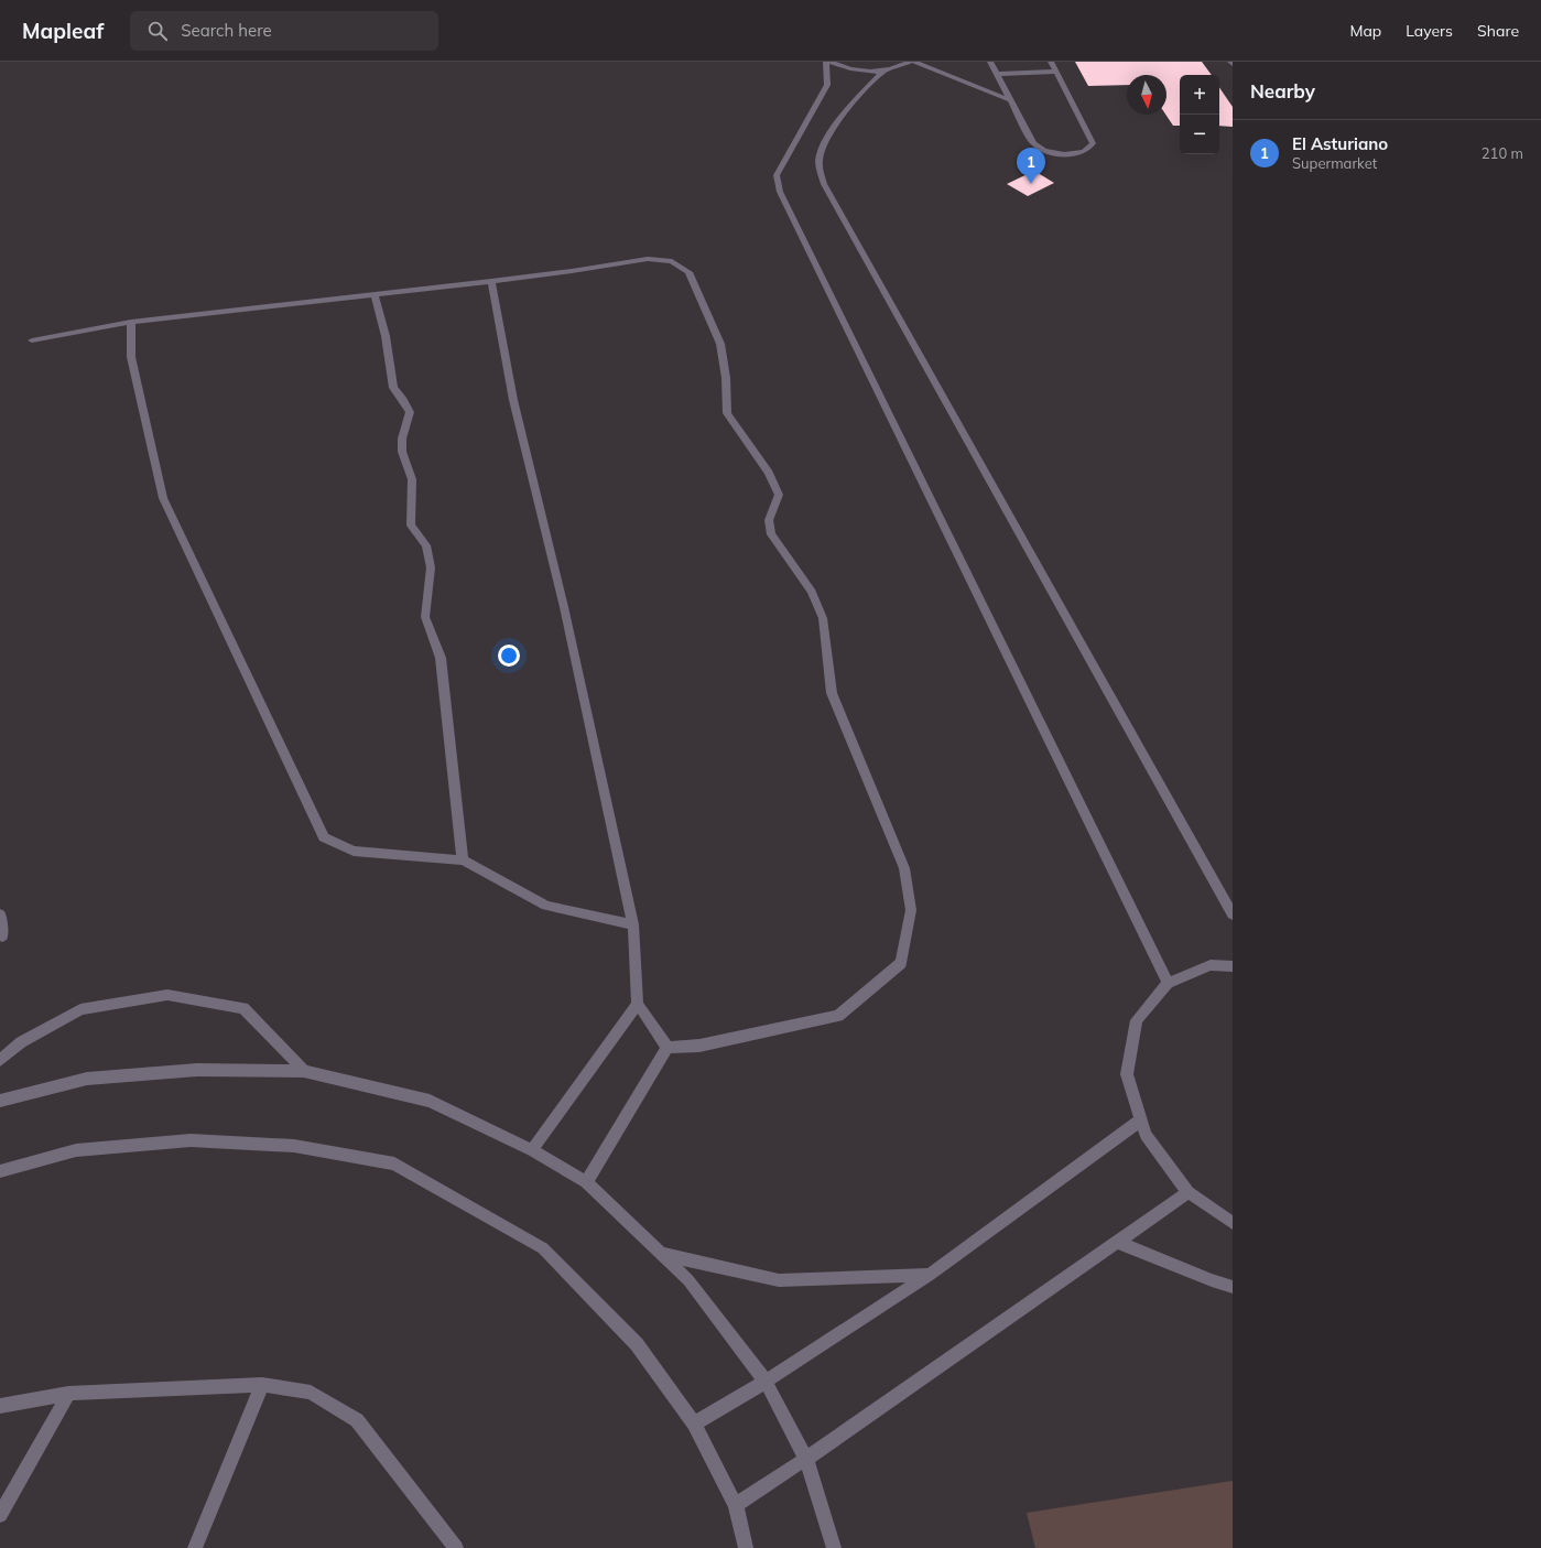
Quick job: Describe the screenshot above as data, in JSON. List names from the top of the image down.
{
  "north": "bottom",
  "page": {
    "header": "Mapleaf",
    "search": "Search here",
    "nav": ["Map", "Layers", "Share"],
    "heading": "Nearby",
    "map_buttons": ["+", "−"],
    "list": [
      {
        "mark": "1",
        "name": "El Asturiano",
        "note": "Supermarket",
        "value": "210 m"
      }
    ],
    "pins": "1"
  }
}
